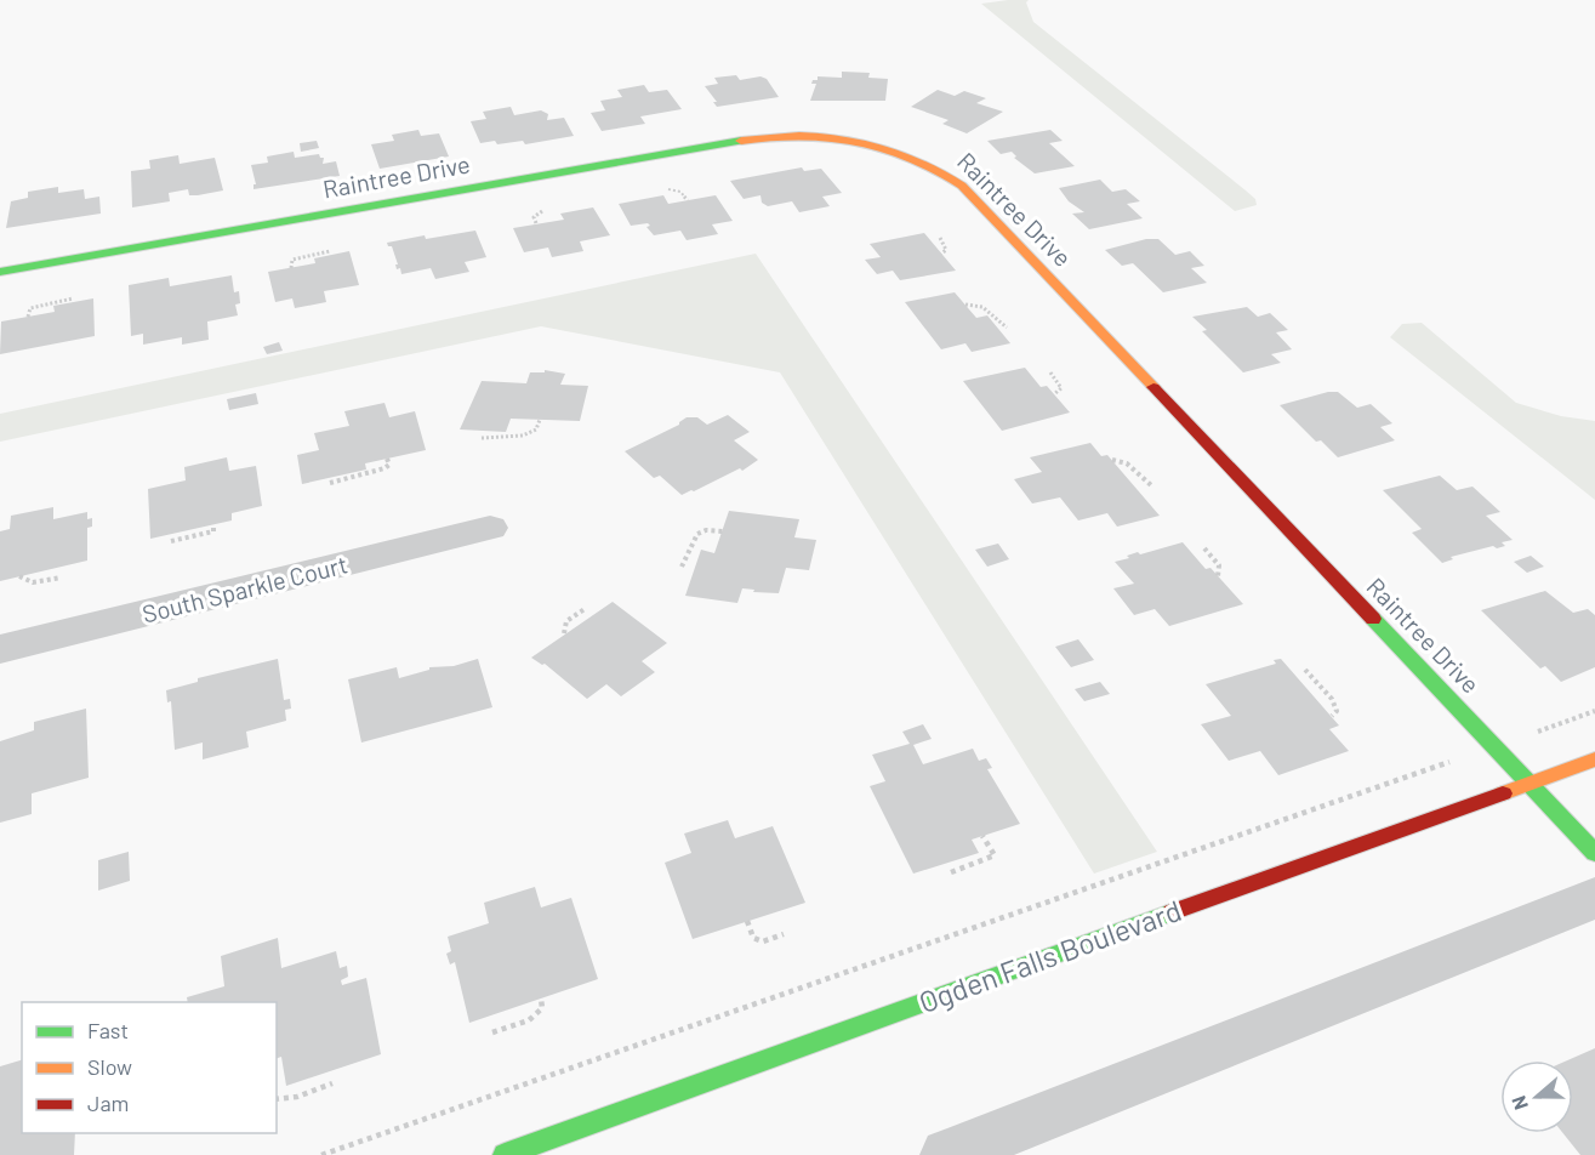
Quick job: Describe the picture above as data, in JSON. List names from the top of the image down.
{
  "streets": {
    "street": ["Raintree Drive", "South Sparkle Court", "Ogden Falls Boulevard"]
  },
  "crossings": [
    ["Raintree Drive", "Ogden Falls Boulevard"]
  ],
  "legend": ["Fast", "Slow", "Jam"],
  "north": "left"
}
